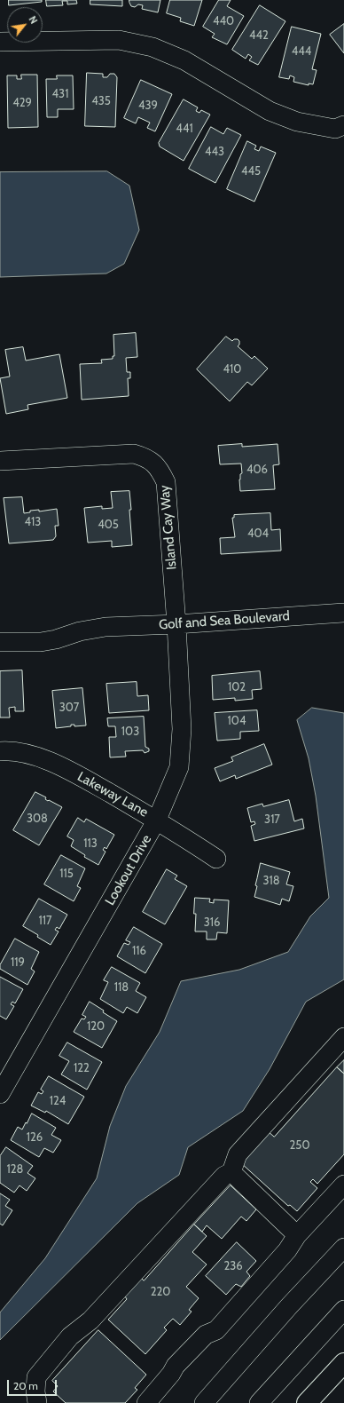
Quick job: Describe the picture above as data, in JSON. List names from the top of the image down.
{
  "streets": {
    "street": [
      "Island Cay Way",
      "Golf and Sea Boulevard",
      "Lakeway Lane",
      "Lookout Drive"
    ]
  },
  "crossings": [
    ["Island Cay Way", "Golf and Sea Boulevard"],
    ["Island Cay Way", "Lookout Drive"],
    ["Golf and Sea Boulevard", "Lookout Drive"],
    ["Lakeway Lane", "Lookout Drive"]
  ],
  "house_numbers": [
    "440",
    "442",
    "444",
    "431",
    "435",
    "429",
    "439",
    "441",
    "443",
    "445",
    "410",
    "406",
    "413",
    "405",
    "404",
    "102",
    "307",
    "104",
    "103",
    "308",
    "317",
    "113",
    "115",
    "318",
    "117",
    "316",
    "116",
    "119",
    "118",
    "120",
    "122",
    "124",
    "126",
    "250",
    "128",
    "236",
    "220"
  ],
  "scale_bar": "20 m",
  "north": "top right"
}
